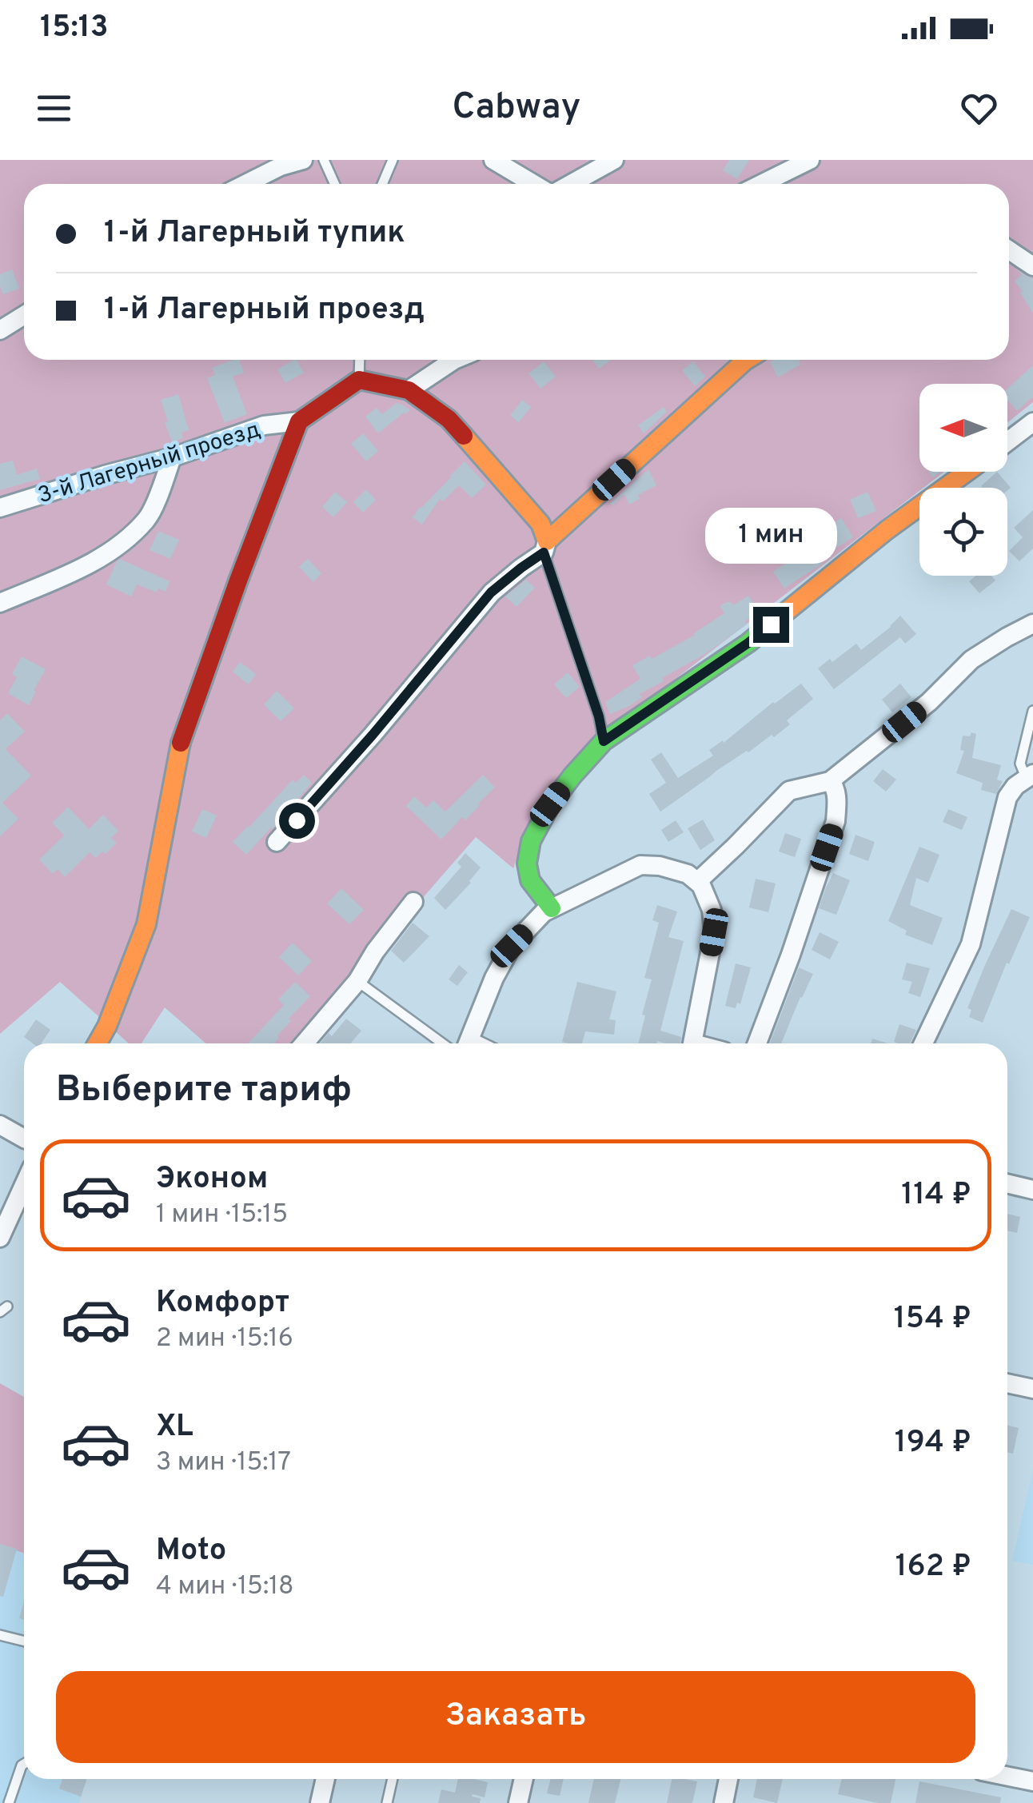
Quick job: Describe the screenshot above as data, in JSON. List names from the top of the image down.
{
  "streets": {
    "street": ["3-й Лагерный проезд"]
  },
  "north": "left",
  "page": {
    "status": "15:13",
    "header": "Cabway",
    "banner": ["1-й Лагерный тупик", "1-й Лагерный проезд"],
    "bubble": "1 мин",
    "heading": "Выберите тариф",
    "list": [
      {
        "name": "Эконом",
        "note": "1 мин · 15:15",
        "value": "114 ₽"
      },
      {
        "name": "Комфорт",
        "note": "2 мин · 15:16",
        "value": "154 ₽"
      },
      {
        "name": "XL",
        "note": "3 мин · 15:17",
        "value": "194 ₽"
      },
      {
        "name": "Moto",
        "note": "4 мин · 15:18",
        "value": "162 ₽"
      }
    ],
    "buttons": "Заказать"
  }
}
